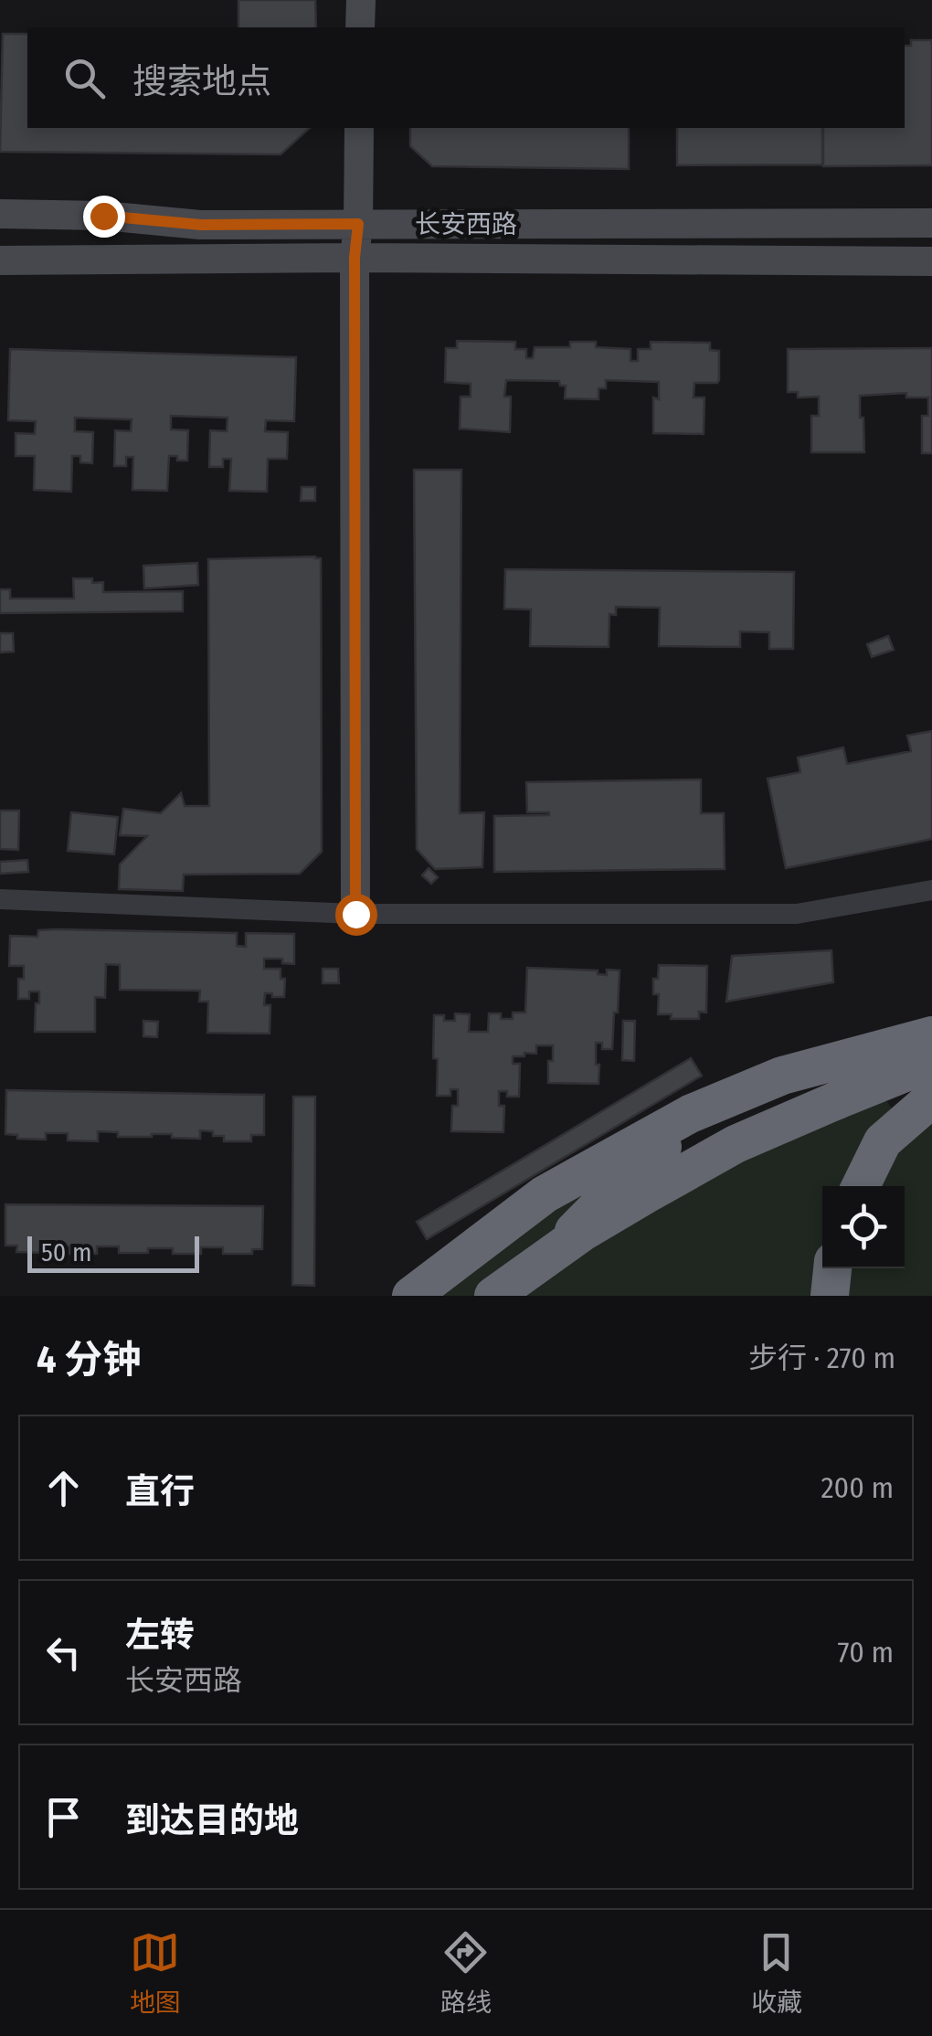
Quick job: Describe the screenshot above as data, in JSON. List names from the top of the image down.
{
  "streets": {
    "main road": ["长安西路"]
  },
  "scale_bar": "50 m",
  "page": {
    "search": "搜索地点",
    "scale": "50 m",
    "heading": ["4 分钟", "步行 · 270 m"],
    "list": [
      ["直行", "200 m"],
      ["左转", "长安西路", "70 m"],
      "到达目的地"
    ],
    "nav": ["地图", "路线", "收藏"]
  }
}
